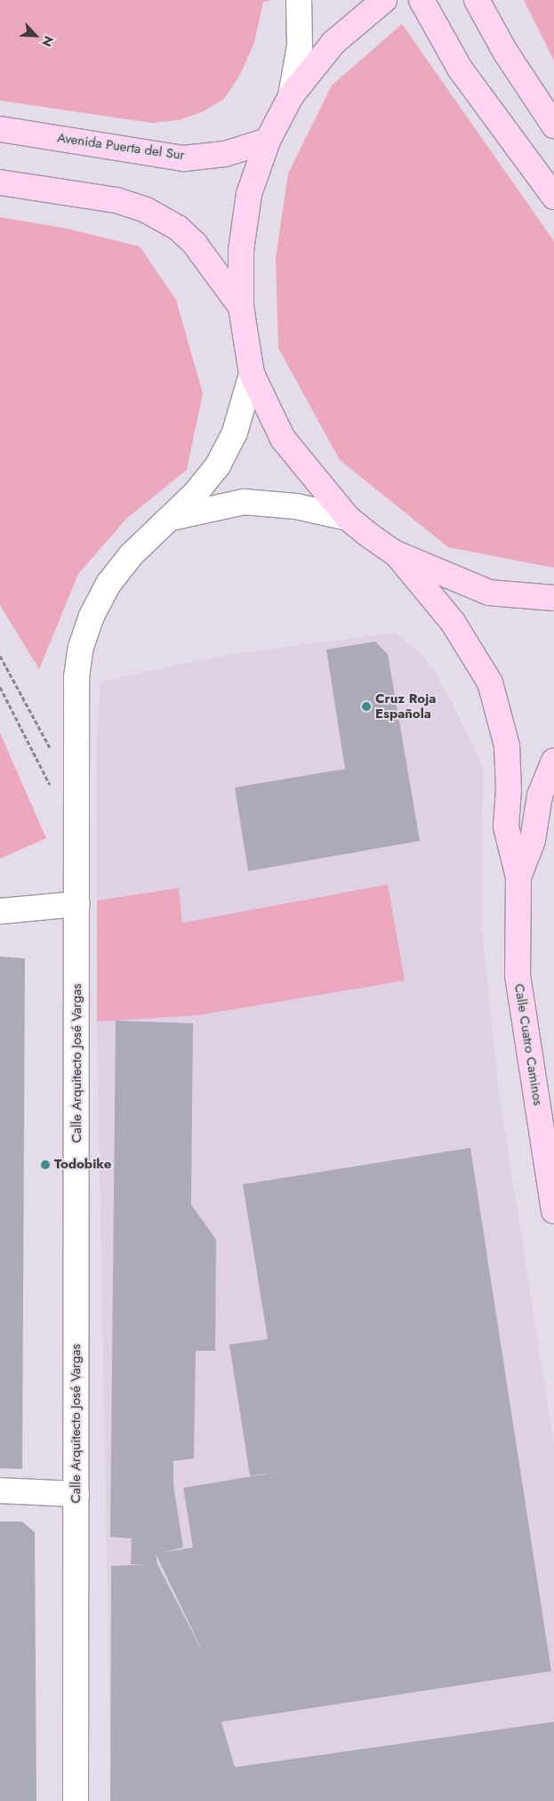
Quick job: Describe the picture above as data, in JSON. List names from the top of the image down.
{
  "streets": {
    "main road": ["Avenida Puerta del Sur", "Calle Cuatro Caminos"],
    "street": ["Calle Arquitecto José Vargas"]
  },
  "places": ["Cruz Roja Española", "Todobike"],
  "north": "bottom right"
}
